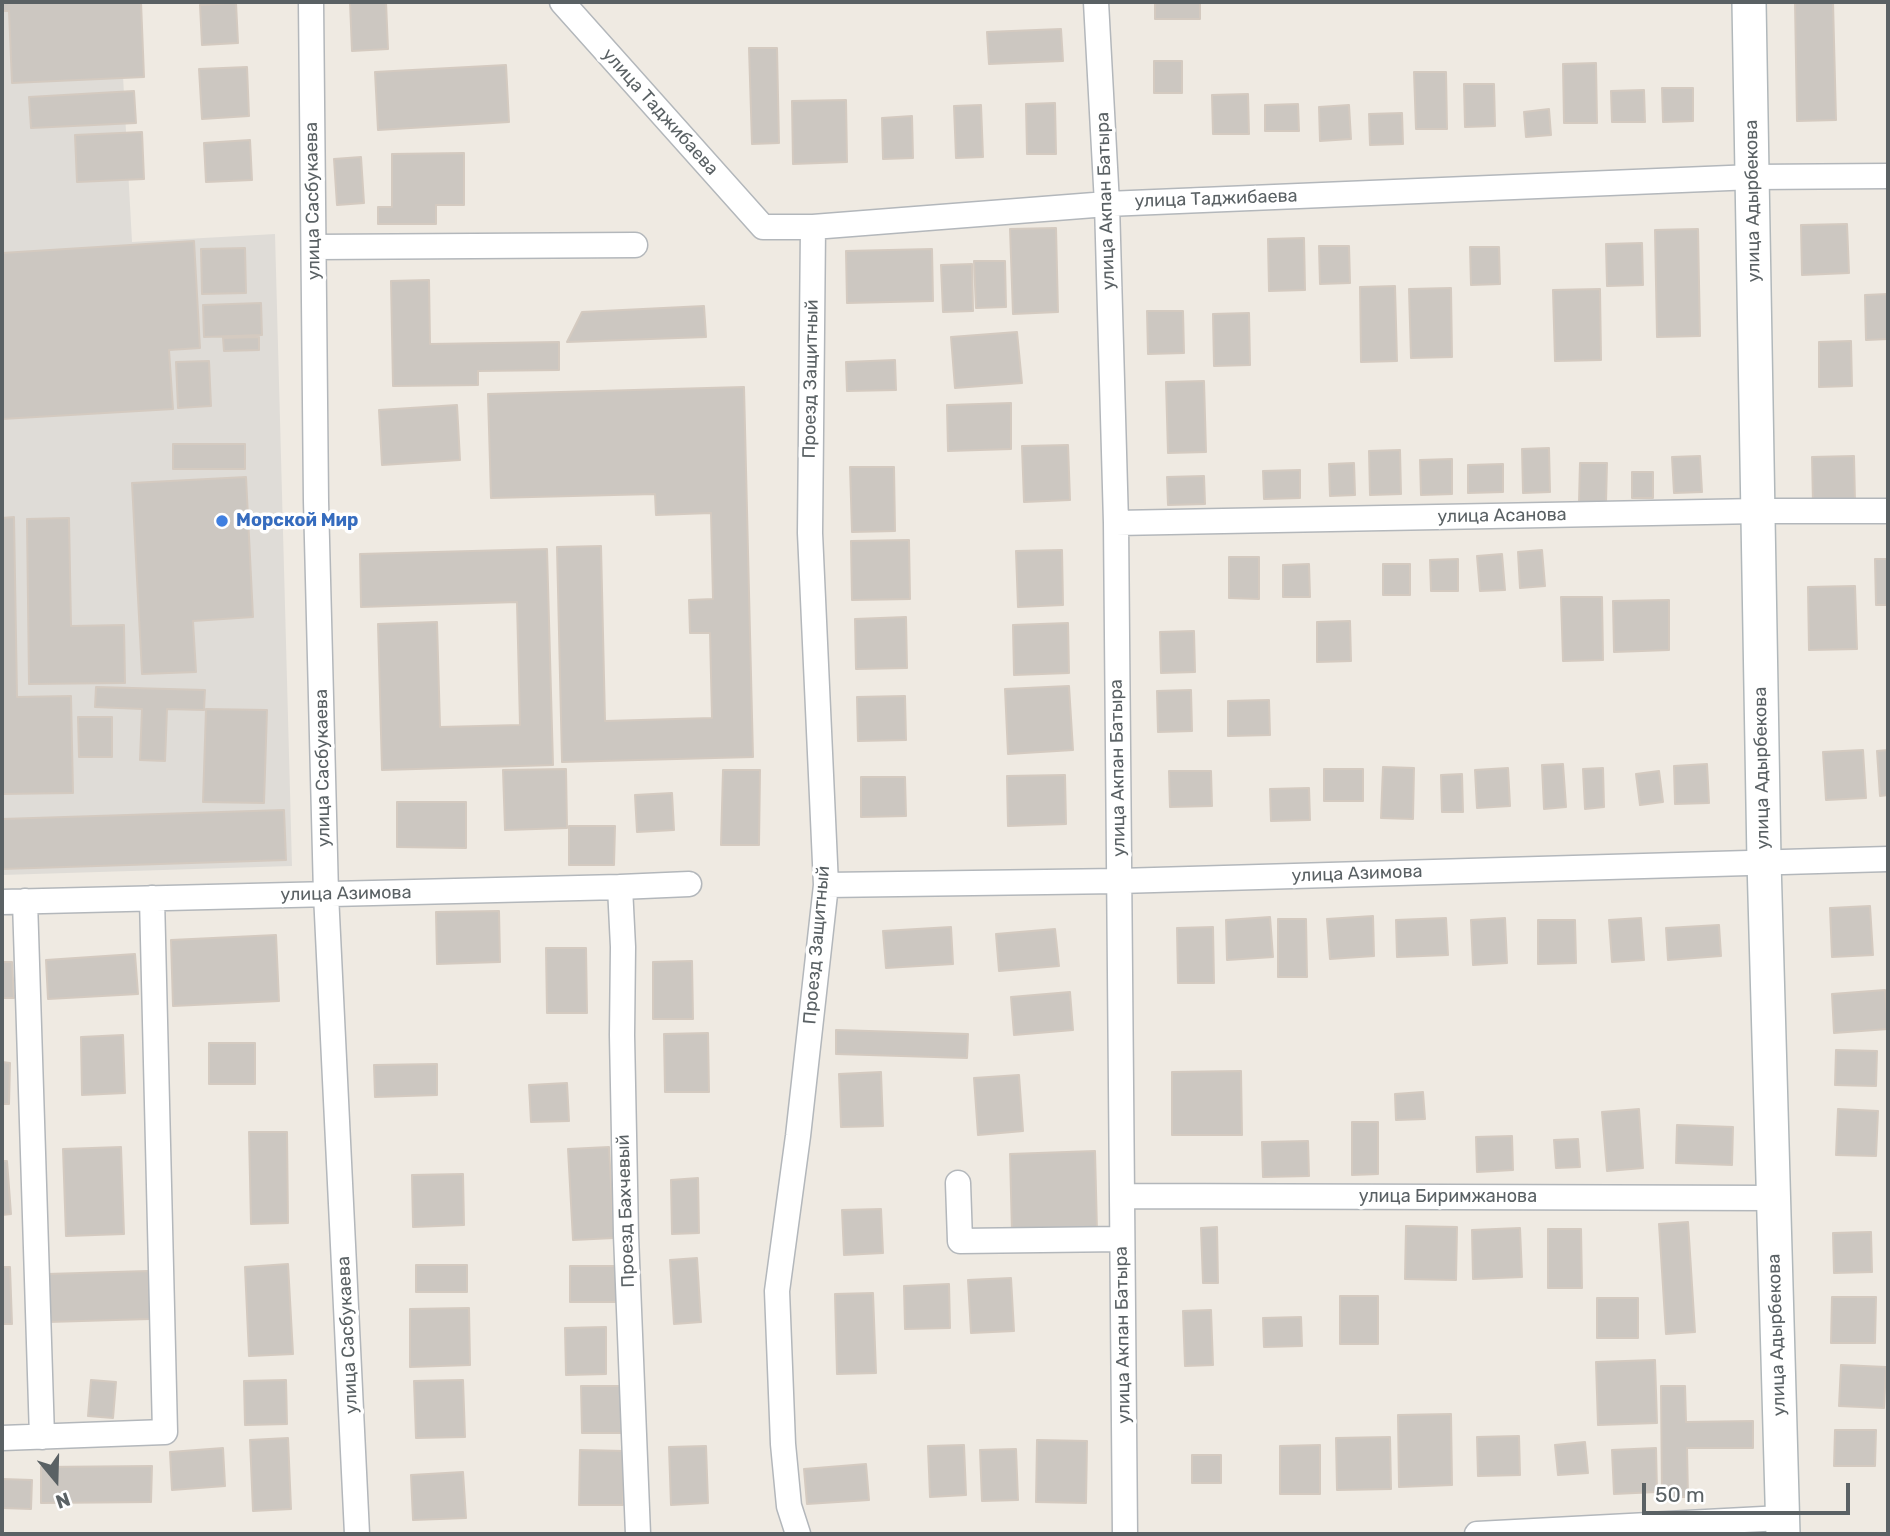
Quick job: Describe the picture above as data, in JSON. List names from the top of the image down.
{
  "streets": {
    "main road": ["улица Адырбекова"],
    "street": [
      "улица Таджибаева",
      "улица Сасбукаева",
      "улица Акпан Батыра",
      "Проезд Защитный",
      "улица Асанова",
      "улица Азимова",
      "улица Биримжанова",
      "Проезд Бахчевый"
    ]
  },
  "crossings": [
    ["улица Таджибаева", "улица Акпан Батыра"],
    ["улица Таджибаева", "улица Адырбекова"],
    ["улица Таджибаева", "Проезд Защитный"],
    ["улица Сасбукаева", "улица Азимова"],
    ["улица Акпан Батыра", "улица Асанова"],
    ["улица Акпан Батыра", "улица Азимова"],
    ["улица Акпан Батыра", "улица Биримжанова"],
    ["улица Адырбекова", "улица Асанова"],
    ["улица Адырбекова", "улица Азимова"],
    ["улица Адырбекова", "улица Биримжанова"],
    ["Проезд Защитный", "улица Азимова"],
    ["улица Азимова", "Проезд Бахчевый"]
  ],
  "places": ["Морской Мир"],
  "scale_bar": "50 m",
  "north": "bottom"
}
